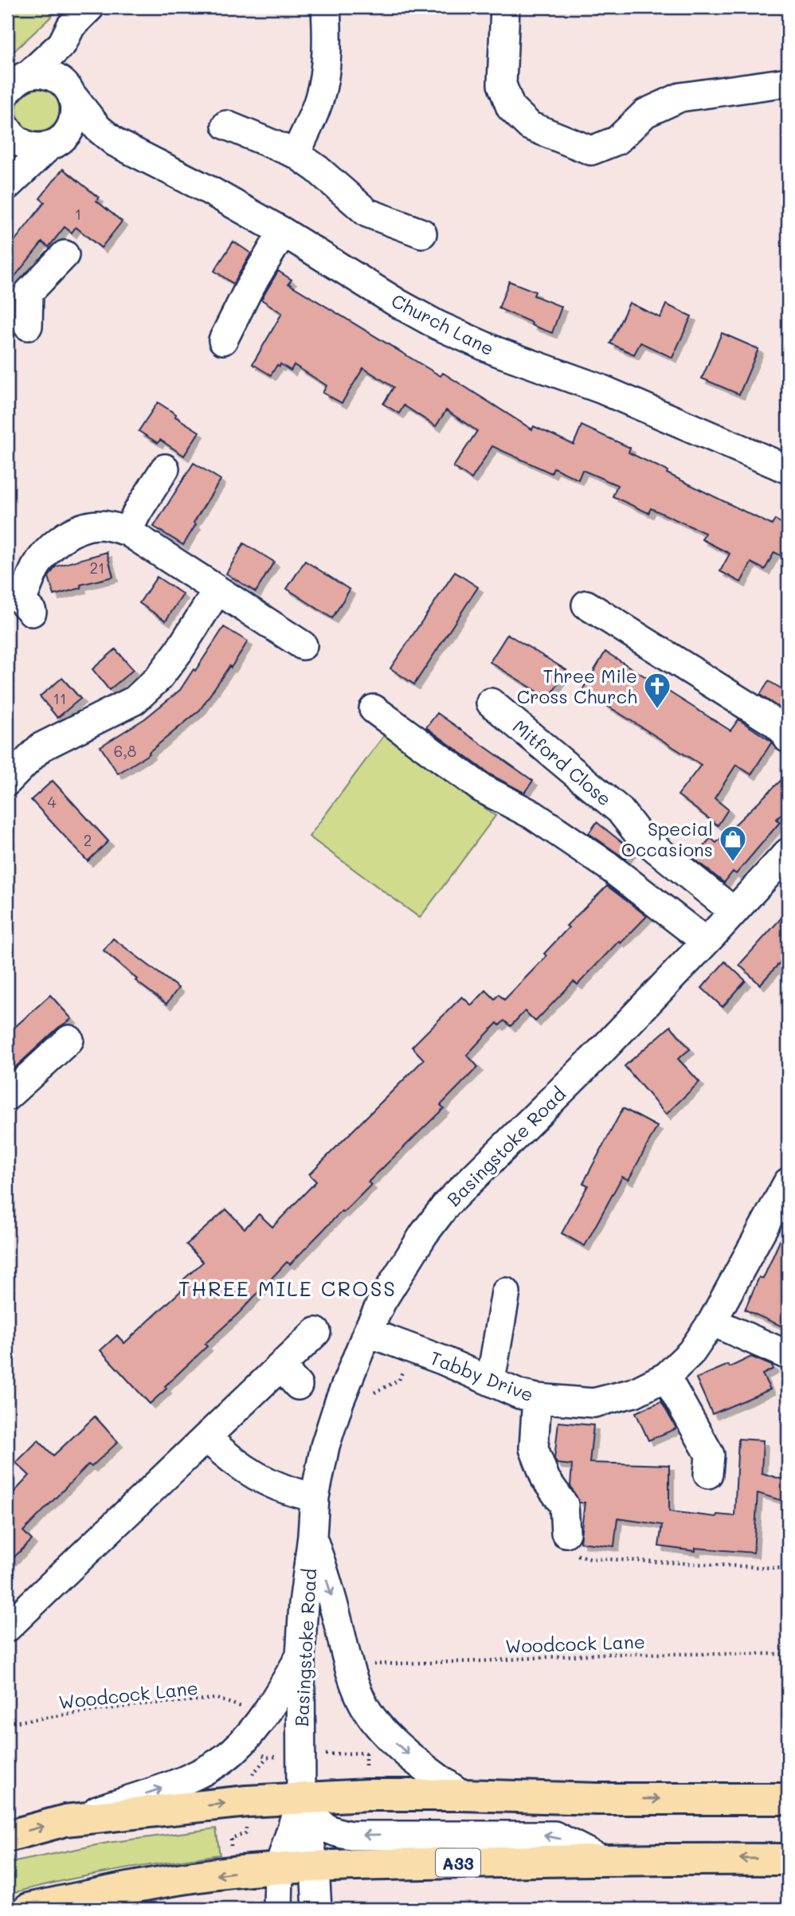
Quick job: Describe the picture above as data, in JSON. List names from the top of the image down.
{
  "streets": {
    "highway": ["A33"],
    "street": [
      "Church Lane",
      "Mitford Close",
      "Basingstoke Road",
      "Tabby Drive"
    ],
    "path": ["Woodcock Lane"]
  },
  "crossings": [
    ["Mitford Close", "Basingstoke Road"],
    ["Basingstoke Road", "Tabby Drive"],
    ["Basingstoke Road", "A33"]
  ],
  "districts": ["THREE MILE CROSS"],
  "places": {
    "church": ["Three Mile Cross Church"],
    "shop": ["Special Occasions"]
  },
  "house_numbers": [
    "1",
    "21",
    "11",
    "6,8",
    "4",
    "2"
  ]
}
